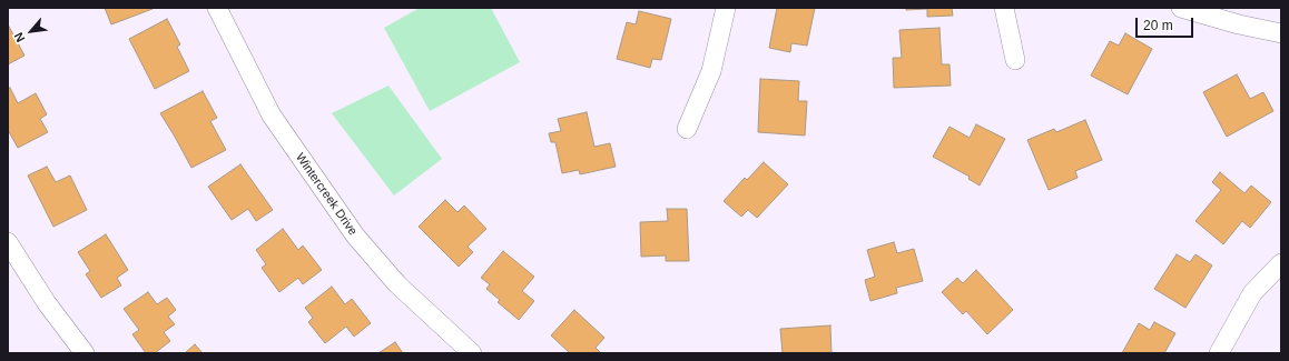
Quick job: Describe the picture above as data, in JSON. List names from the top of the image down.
{
  "streets": {
    "street": ["Wintercreek Drive"]
  },
  "scale_bar": "20 m",
  "north": "bottom left"
}
